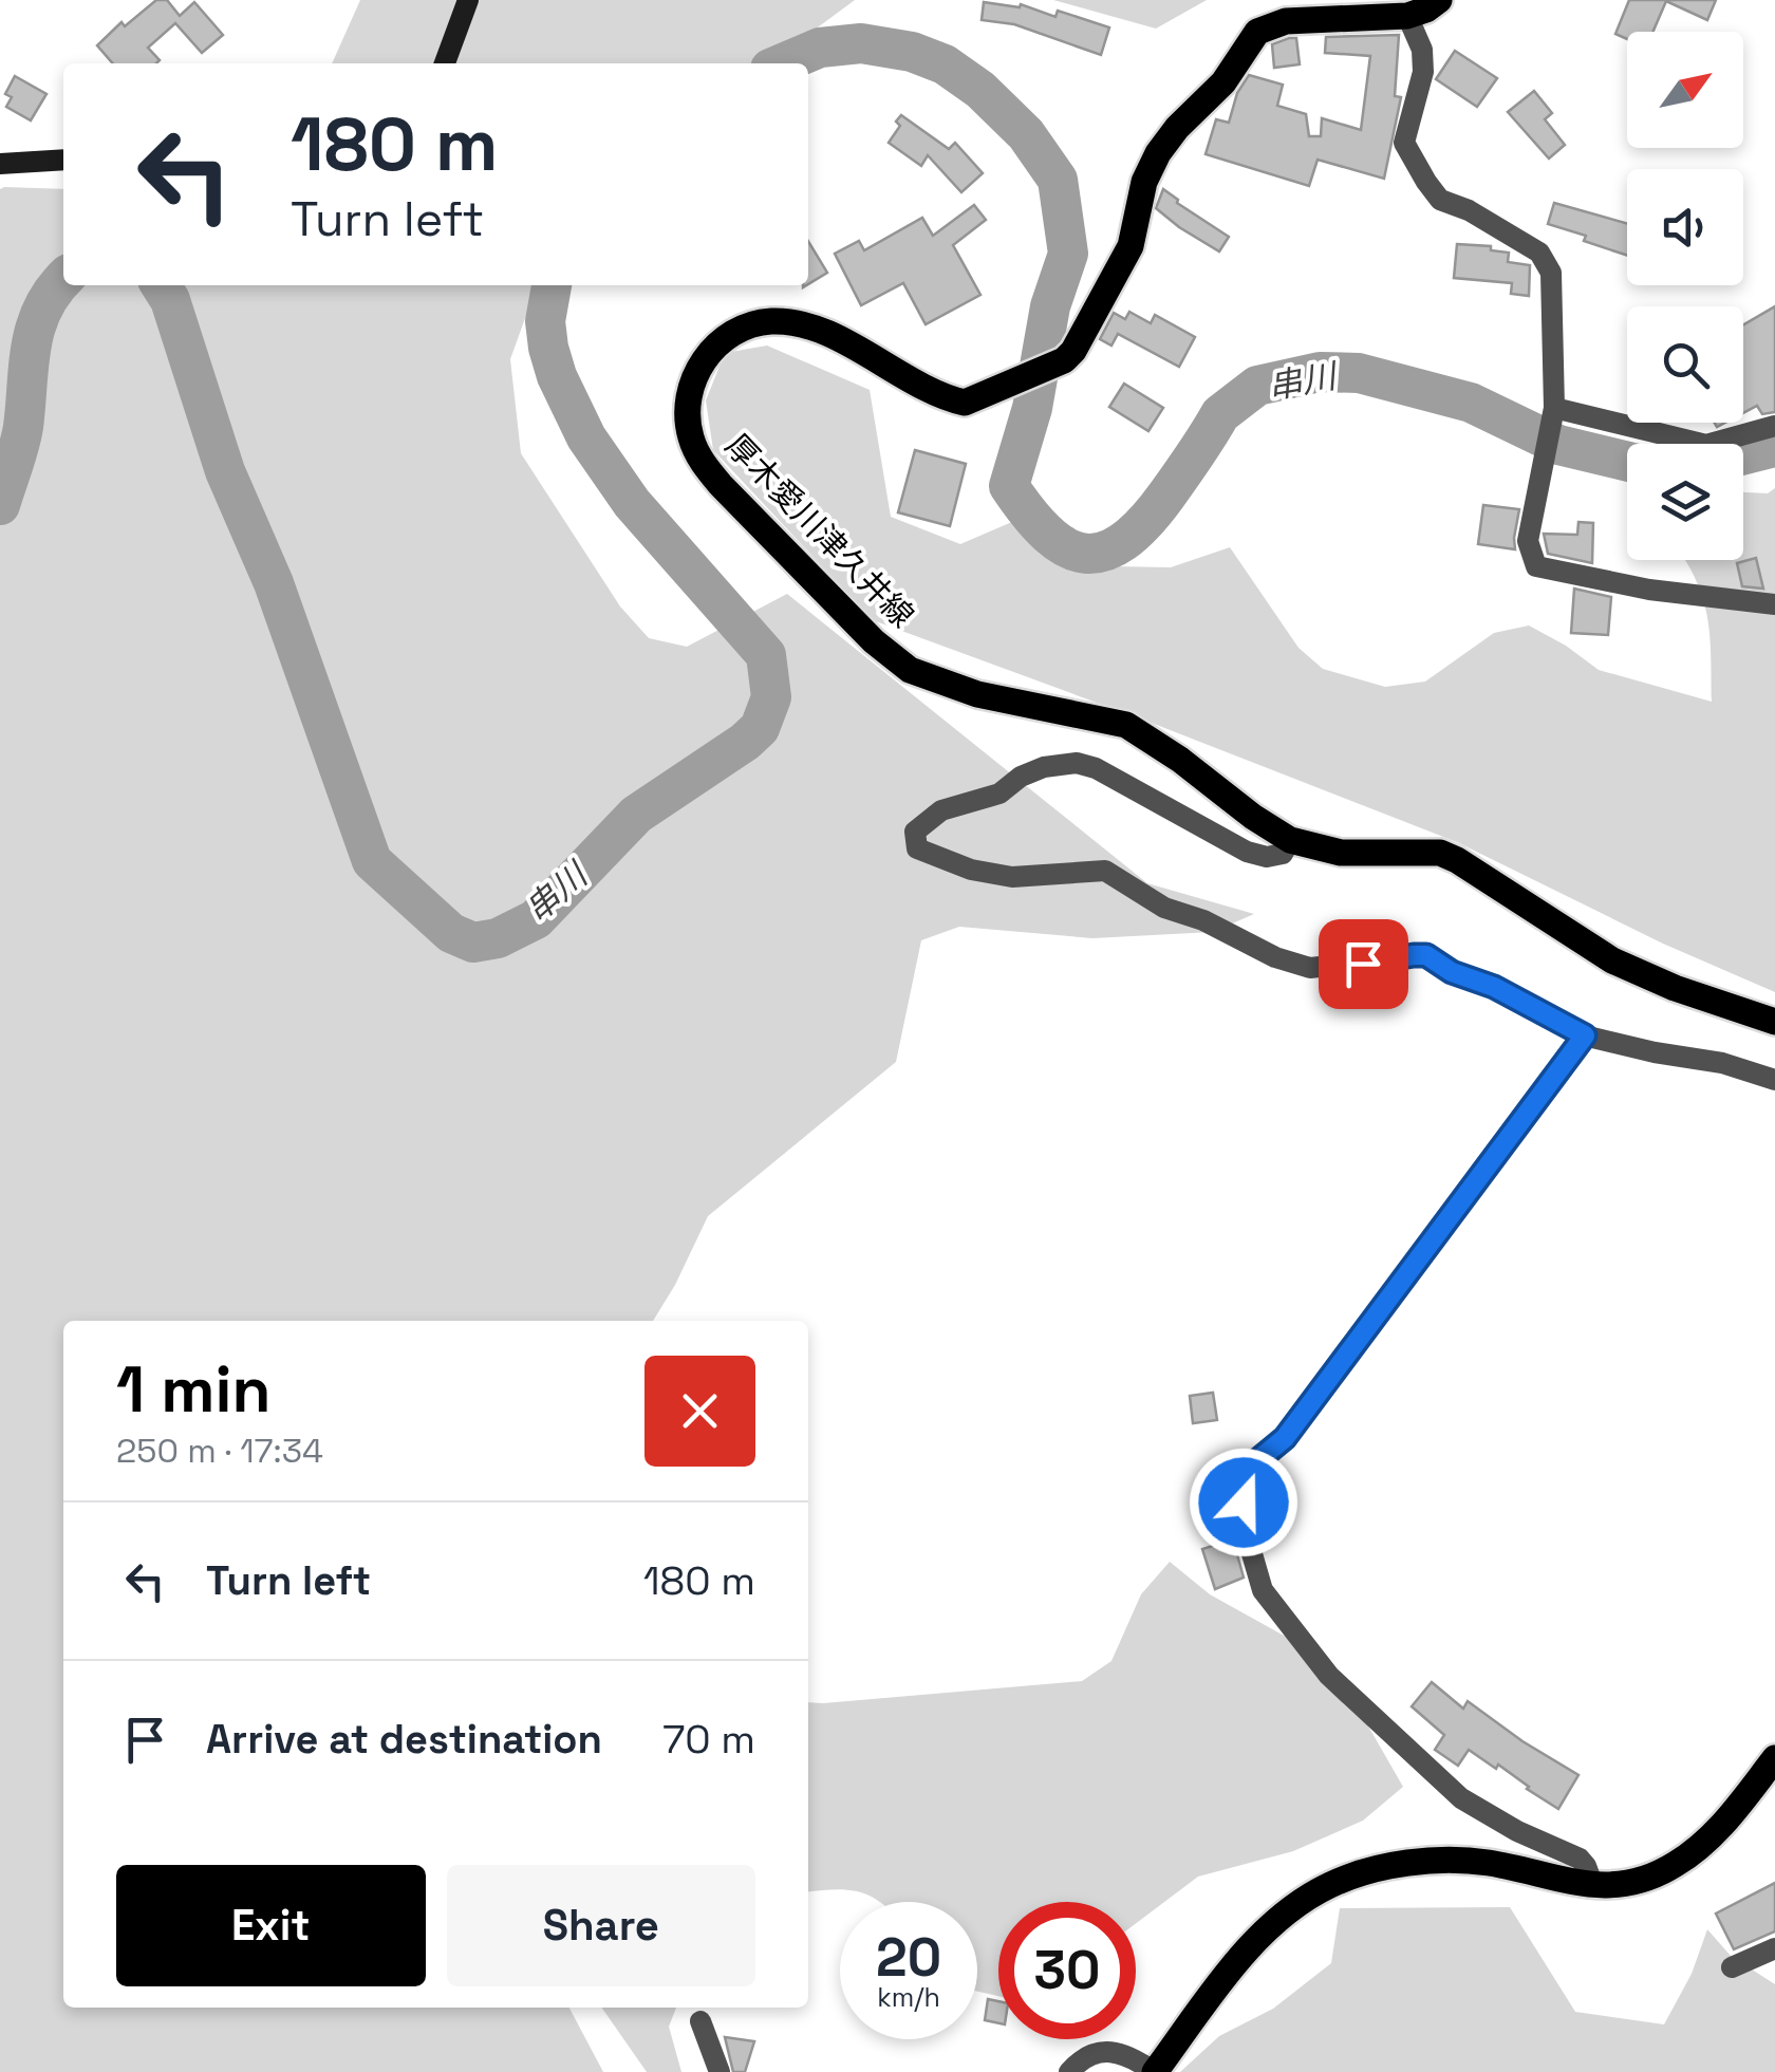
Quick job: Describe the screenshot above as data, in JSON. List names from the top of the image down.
{
  "streets": {
    "main road": ["厚木愛川津久井線"]
  },
  "water": ["串川"],
  "north": "top right",
  "page": {
    "turn": ["180 m", "Turn left"],
    "heading": ["1 min", "250 m · 17:34"],
    "list": [
      {
        "name": "Turn left",
        "value": "180 m"
      },
      {
        "name": "Arrive at destination",
        "value": "70 m"
      }
    ],
    "buttons": ["Exit", "Share"],
    "speed": "20 km/h",
    "limit": "30"
  }
}
